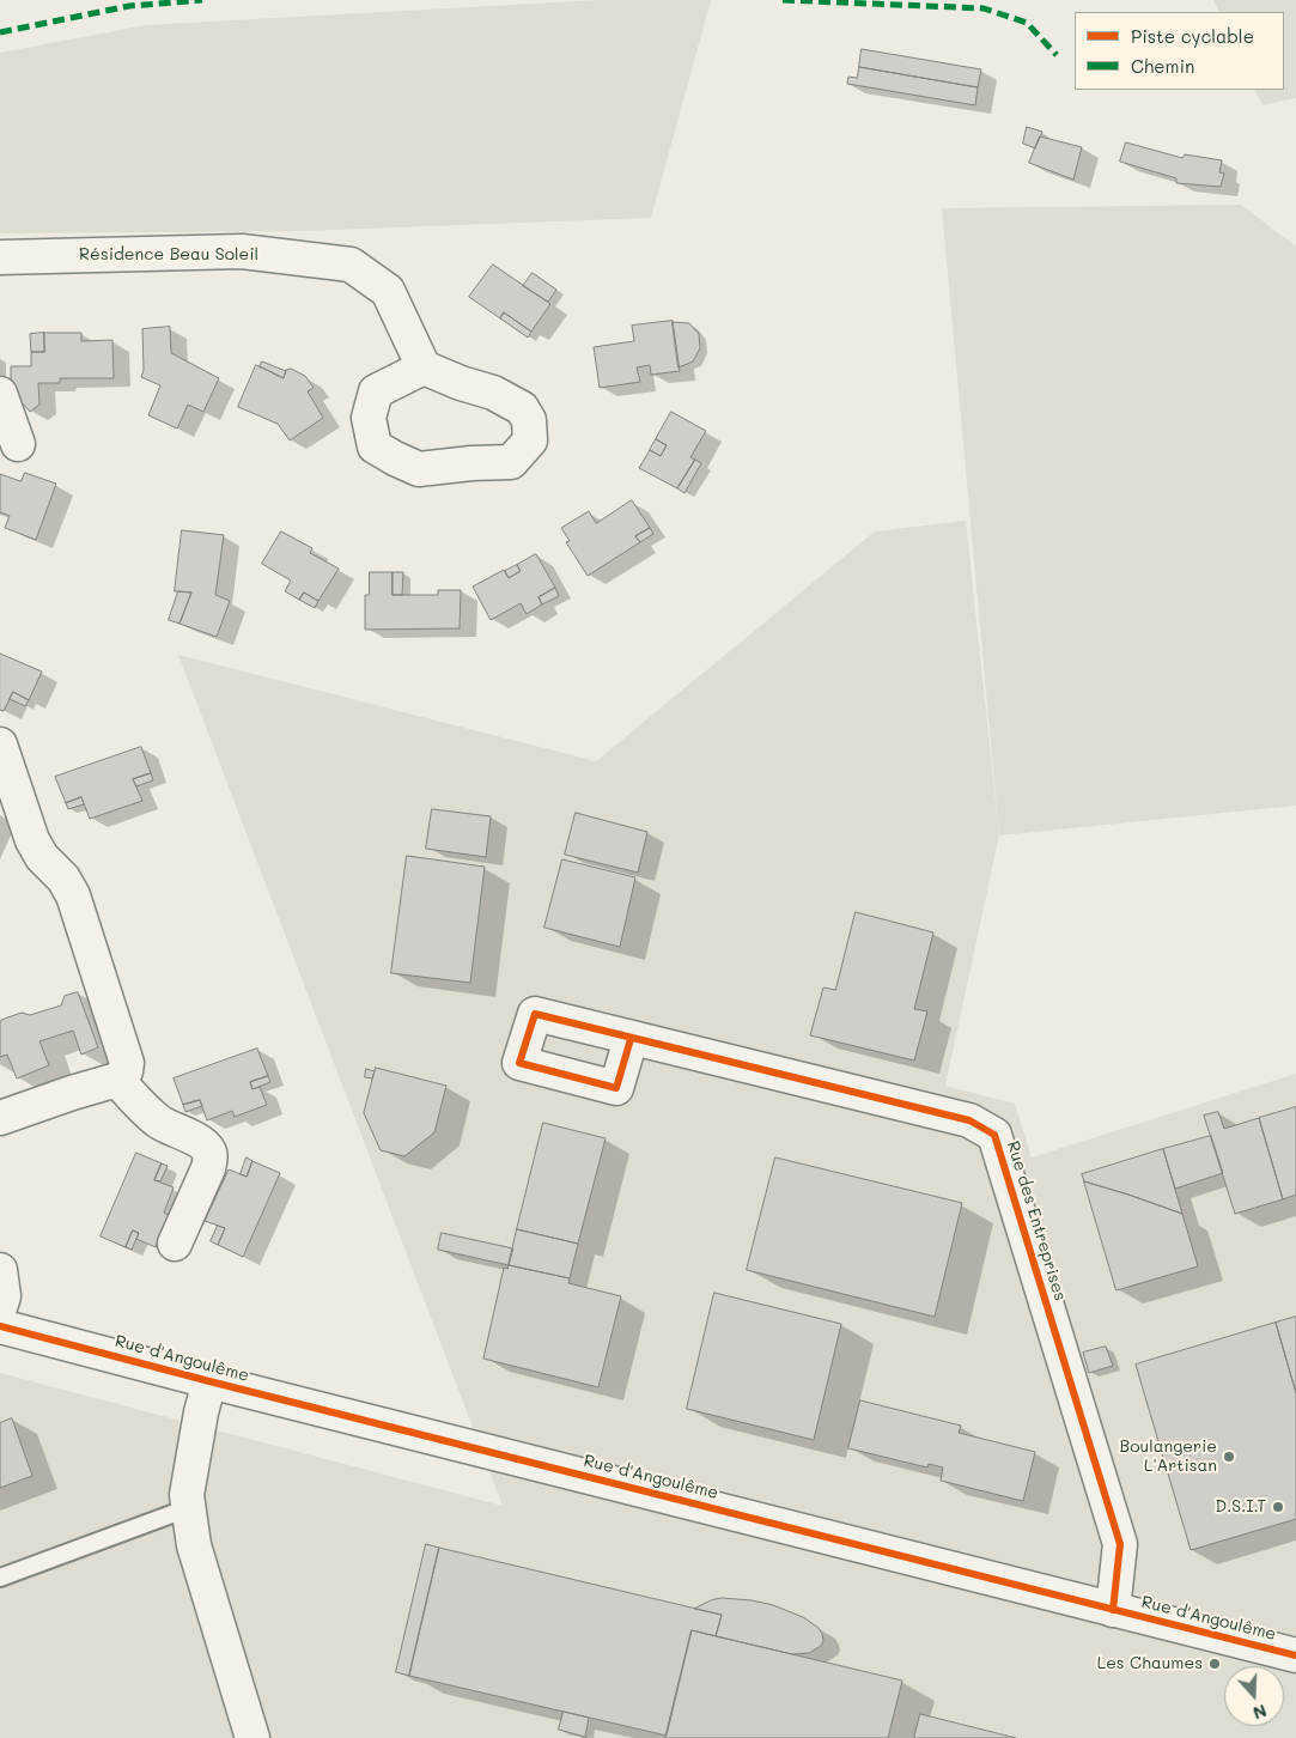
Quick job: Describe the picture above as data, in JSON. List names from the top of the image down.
{
  "streets": {
    "street": ["Résidence Beau Soleil", "Rue des Entreprises", "Rue d'Angoulême"]
  },
  "crossings": [
    ["Rue des Entreprises", "Rue d'Angoulême"]
  ],
  "places": ["Boulangerie L'Artisan", "D.S.I.T", "Les Chaumes"],
  "legend": ["Piste cyclable", "Chemin"],
  "north": "bottom"
}
